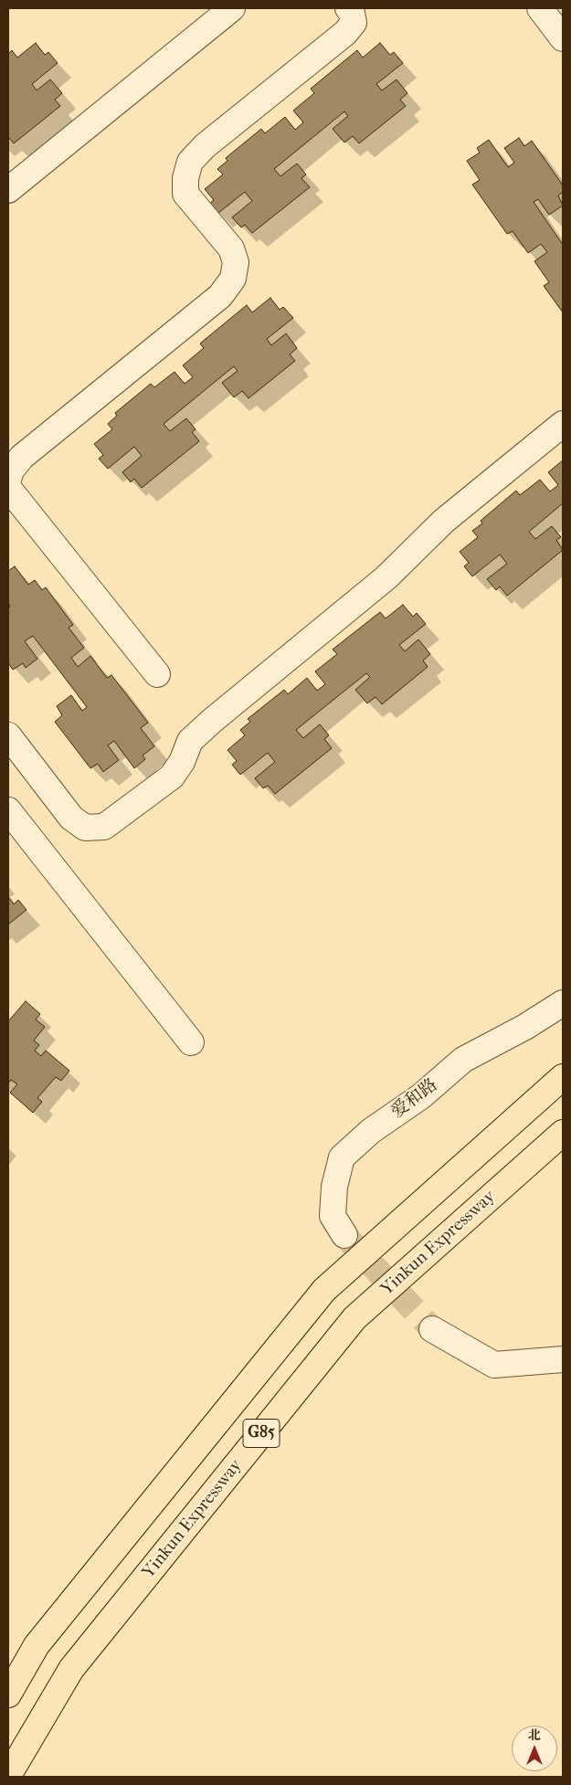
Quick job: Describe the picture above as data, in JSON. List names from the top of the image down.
{
  "streets": {
    "highway": ["Yinkun Expressway", "G85"],
    "street": ["爱和路"]
  },
  "north": "top"
}
